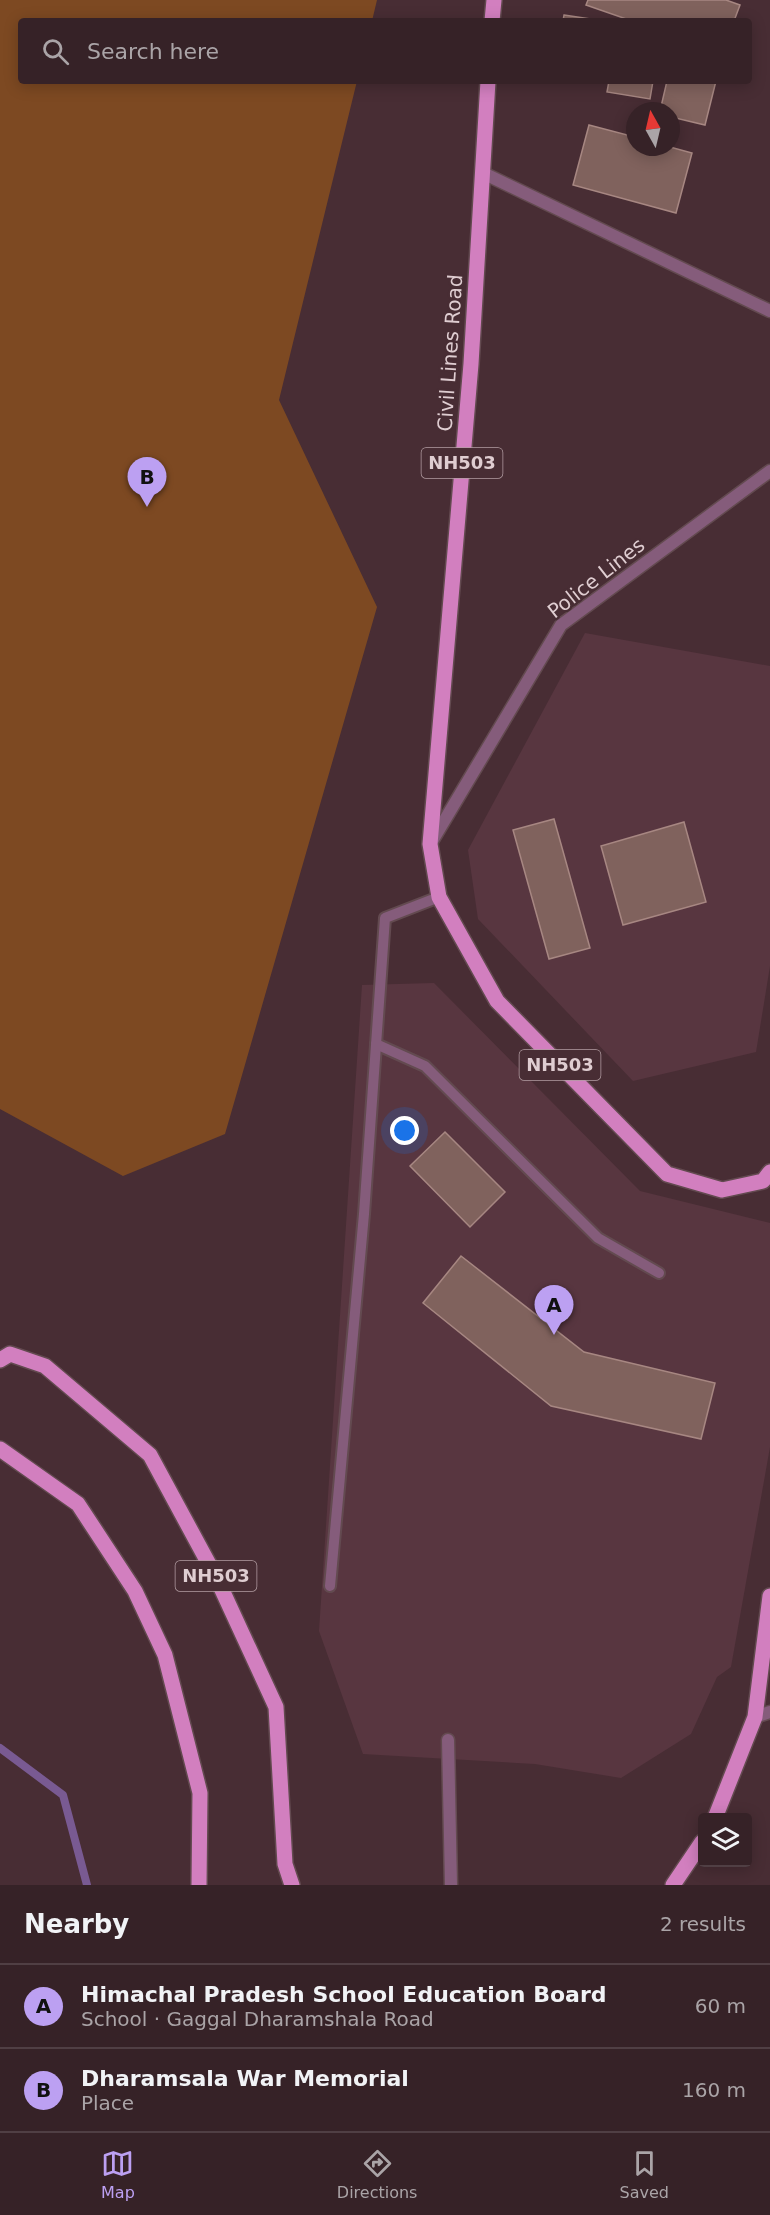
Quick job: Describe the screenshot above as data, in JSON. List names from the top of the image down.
{
  "streets": {
    "main road": ["Civil Lines Road", "NH503"],
    "street": ["Police Lines"]
  },
  "crossings": [
    ["Civil Lines Road", "NH503"],
    ["Civil Lines Road", "Police Lines"],
    ["NH503", "Police Lines"]
  ],
  "north": "top",
  "page": {
    "search": "Search here",
    "pins": ["B", "A"],
    "heading": ["Nearby", "2 results"],
    "list": [
      {
        "mark": "A",
        "name": "Himachal Pradesh School Education Board",
        "note": "School · Gaggal Dharamshala Road",
        "value": "60 m"
      },
      {
        "mark": "B",
        "name": "Dharamsala War Memorial",
        "note": "Place",
        "value": "160 m"
      }
    ],
    "nav": ["Map", "Directions", "Saved"]
  }
}
